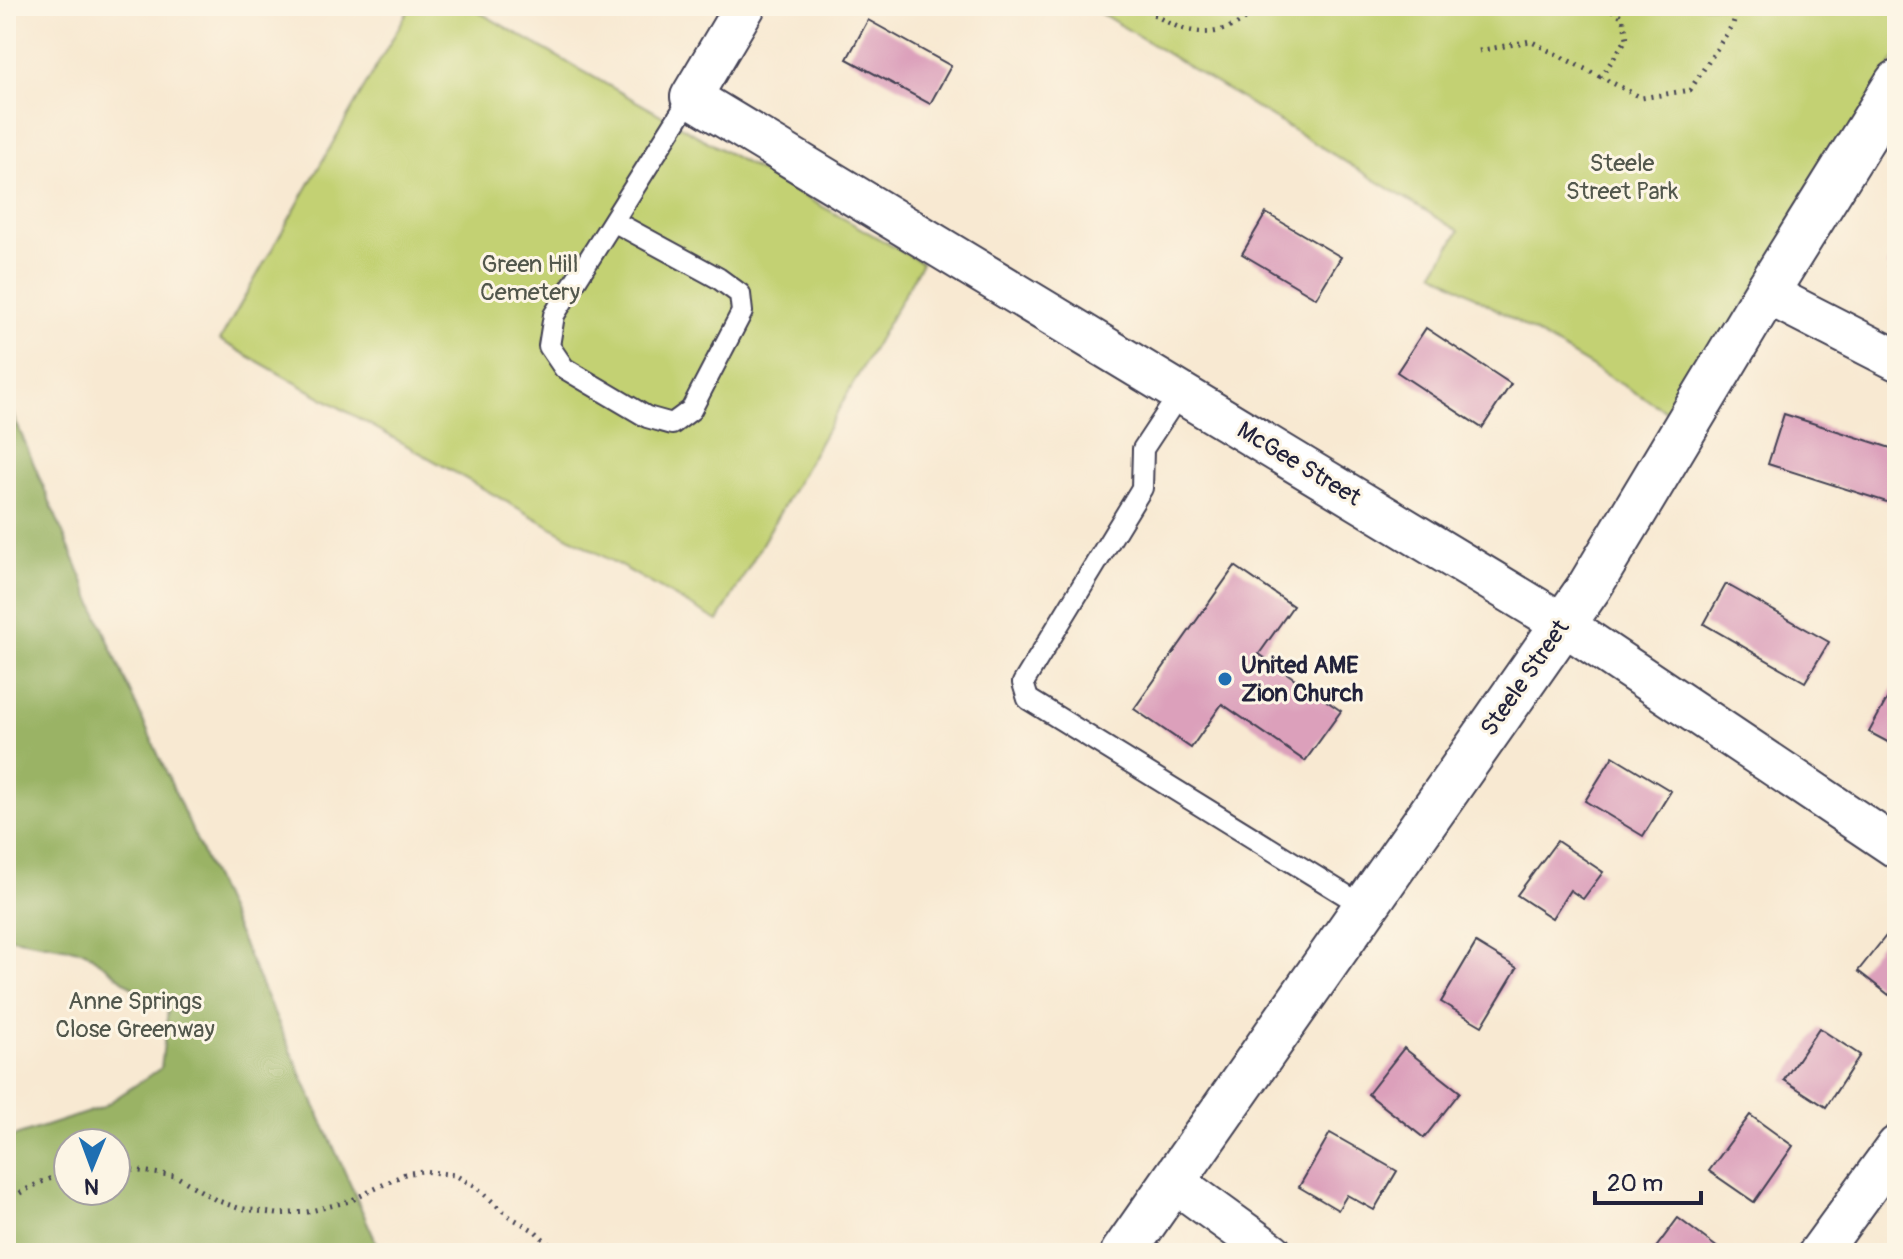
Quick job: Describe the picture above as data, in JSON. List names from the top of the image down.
{
  "streets": {
    "street": ["McGee Street", "Steele Street"]
  },
  "crossings": [
    ["McGee Street", "Steele Street"]
  ],
  "parks": ["Steele Street Park", "Green Hill Cemetery", "Anne Springs Close Greenway"],
  "places": ["United AME Zion Church"],
  "scale_bar": "20 m",
  "north": "bottom"
}
